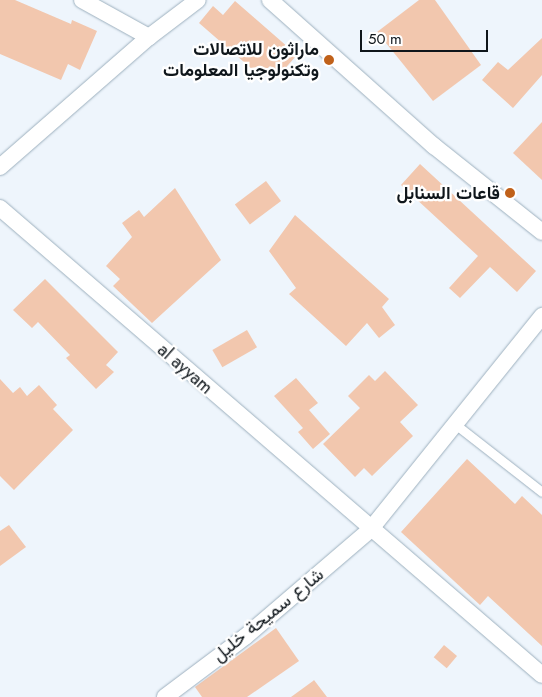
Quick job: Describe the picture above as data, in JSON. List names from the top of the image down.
{
  "streets": {
    "street": ["al ayyam", "شارع سميحة خليل"]
  },
  "crossings": [
    ["al ayyam", "شارع سميحة خليل"]
  ],
  "places": ["ماراثون للاتصالات وتكنولوجيا المعلومات", "قاعات السنابل"],
  "scale_bar": "50 m"
}
